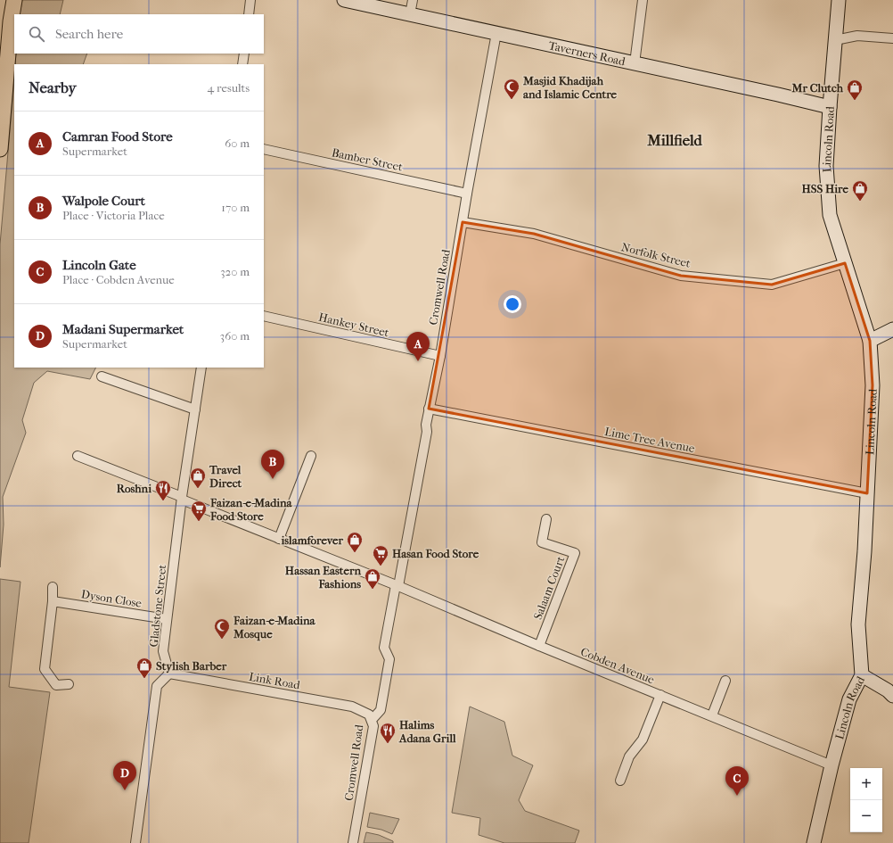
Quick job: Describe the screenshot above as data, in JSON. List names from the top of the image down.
{
  "streets": {
    "street": [
      "Taverners Road",
      "Lincoln Road",
      "Bamber Street",
      "Norfolk Street",
      "Cromwell Road",
      "Hankey Street",
      "Lime Tree Avenue",
      "Salaam Court",
      "Dyson Close",
      "Gladstone Street",
      "Cobden Avenue",
      "Link Road"
    ]
  },
  "crossings": [
    ["Taverners Road", "Lincoln Road"],
    ["Taverners Road", "Cromwell Road"],
    ["Lincoln Road", "Norfolk Street"],
    ["Lincoln Road", "Lime Tree Avenue"],
    ["Lincoln Road", "Cobden Avenue"],
    ["Bamber Street", "Cromwell Road"],
    ["Norfolk Street", "Cromwell Road"],
    ["Cromwell Road", "Hankey Street"],
    ["Cromwell Road", "Lime Tree Avenue"],
    ["Cromwell Road", "Cobden Avenue"],
    ["Cromwell Road", "Link Road"],
    ["Salaam Court", "Cobden Avenue"],
    ["Dyson Close", "Gladstone Street"],
    ["Gladstone Street", "Cobden Avenue"],
    ["Gladstone Street", "Link Road"]
  ],
  "districts": ["Millfield"],
  "places": {
    "mosque": ["Masjid Khadijah and Islamic Centre", "Faizan-e-Madina Mosque"],
    "shop": [
      "Mr Clutch",
      "HSS Hire",
      "Travel Direct",
      "islamforever",
      "Hassan Eastern Fashions",
      "Stylish Barber"
    ],
    "restaurant": ["Roshni", "Halims Adana Grill"],
    "supermarket": ["Faizan-e-Madina Food Store", "Hasan Food Store"]
  },
  "page": {
    "search": "Search here",
    "heading": ["Nearby", "4 results"],
    "list": [
      {
        "mark": "A",
        "name": "Camran Food Store",
        "note": "Supermarket",
        "value": "60 m"
      },
      {
        "mark": "B",
        "name": "Walpole Court",
        "note": "Place · Victoria Place",
        "value": "170 m"
      },
      {
        "mark": "C",
        "name": "Lincoln Gate",
        "note": "Place · Cobden Avenue",
        "value": "320 m"
      },
      {
        "mark": "D",
        "name": "Madani Supermarket",
        "note": "Supermarket",
        "value": "360 m"
      }
    ],
    "pins": [
      "A",
      "B",
      "D",
      "C"
    ],
    "map_buttons": ["+", "−"]
  }
}
